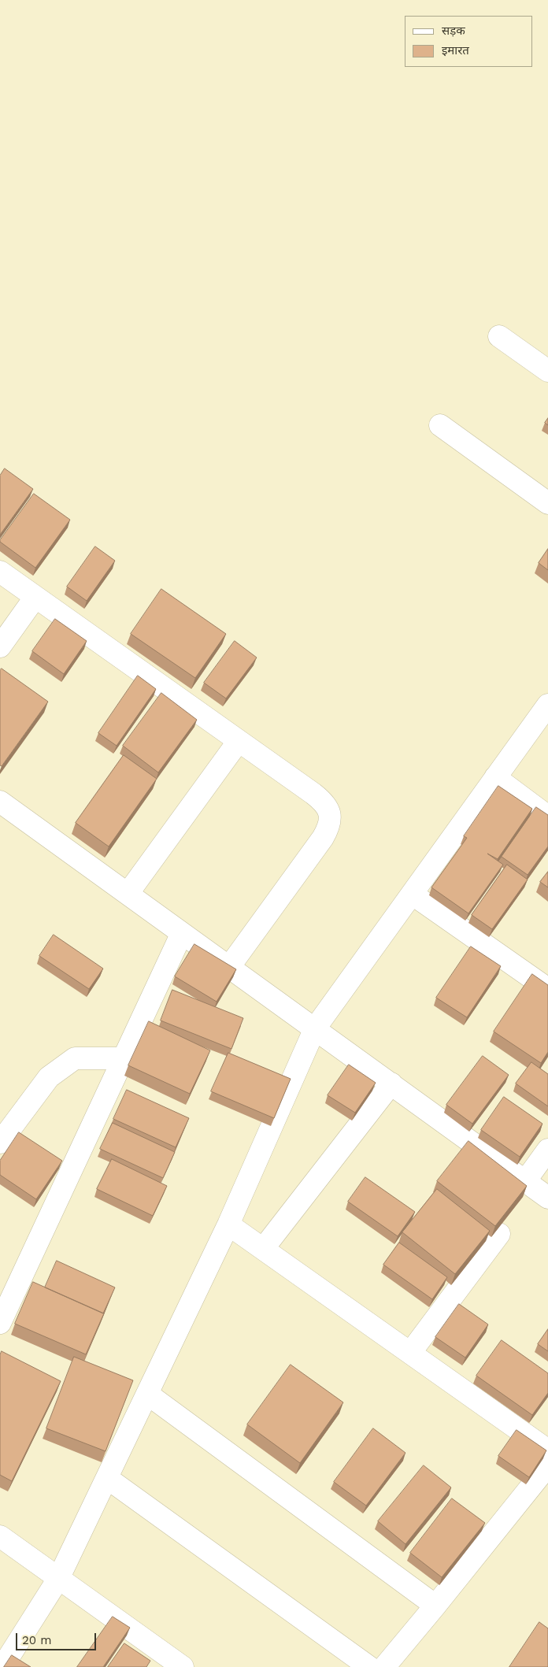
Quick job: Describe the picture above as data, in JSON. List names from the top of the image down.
{
  "legend": ["सड़क", "इमारत"],
  "scale_bar": "20 m"
}
